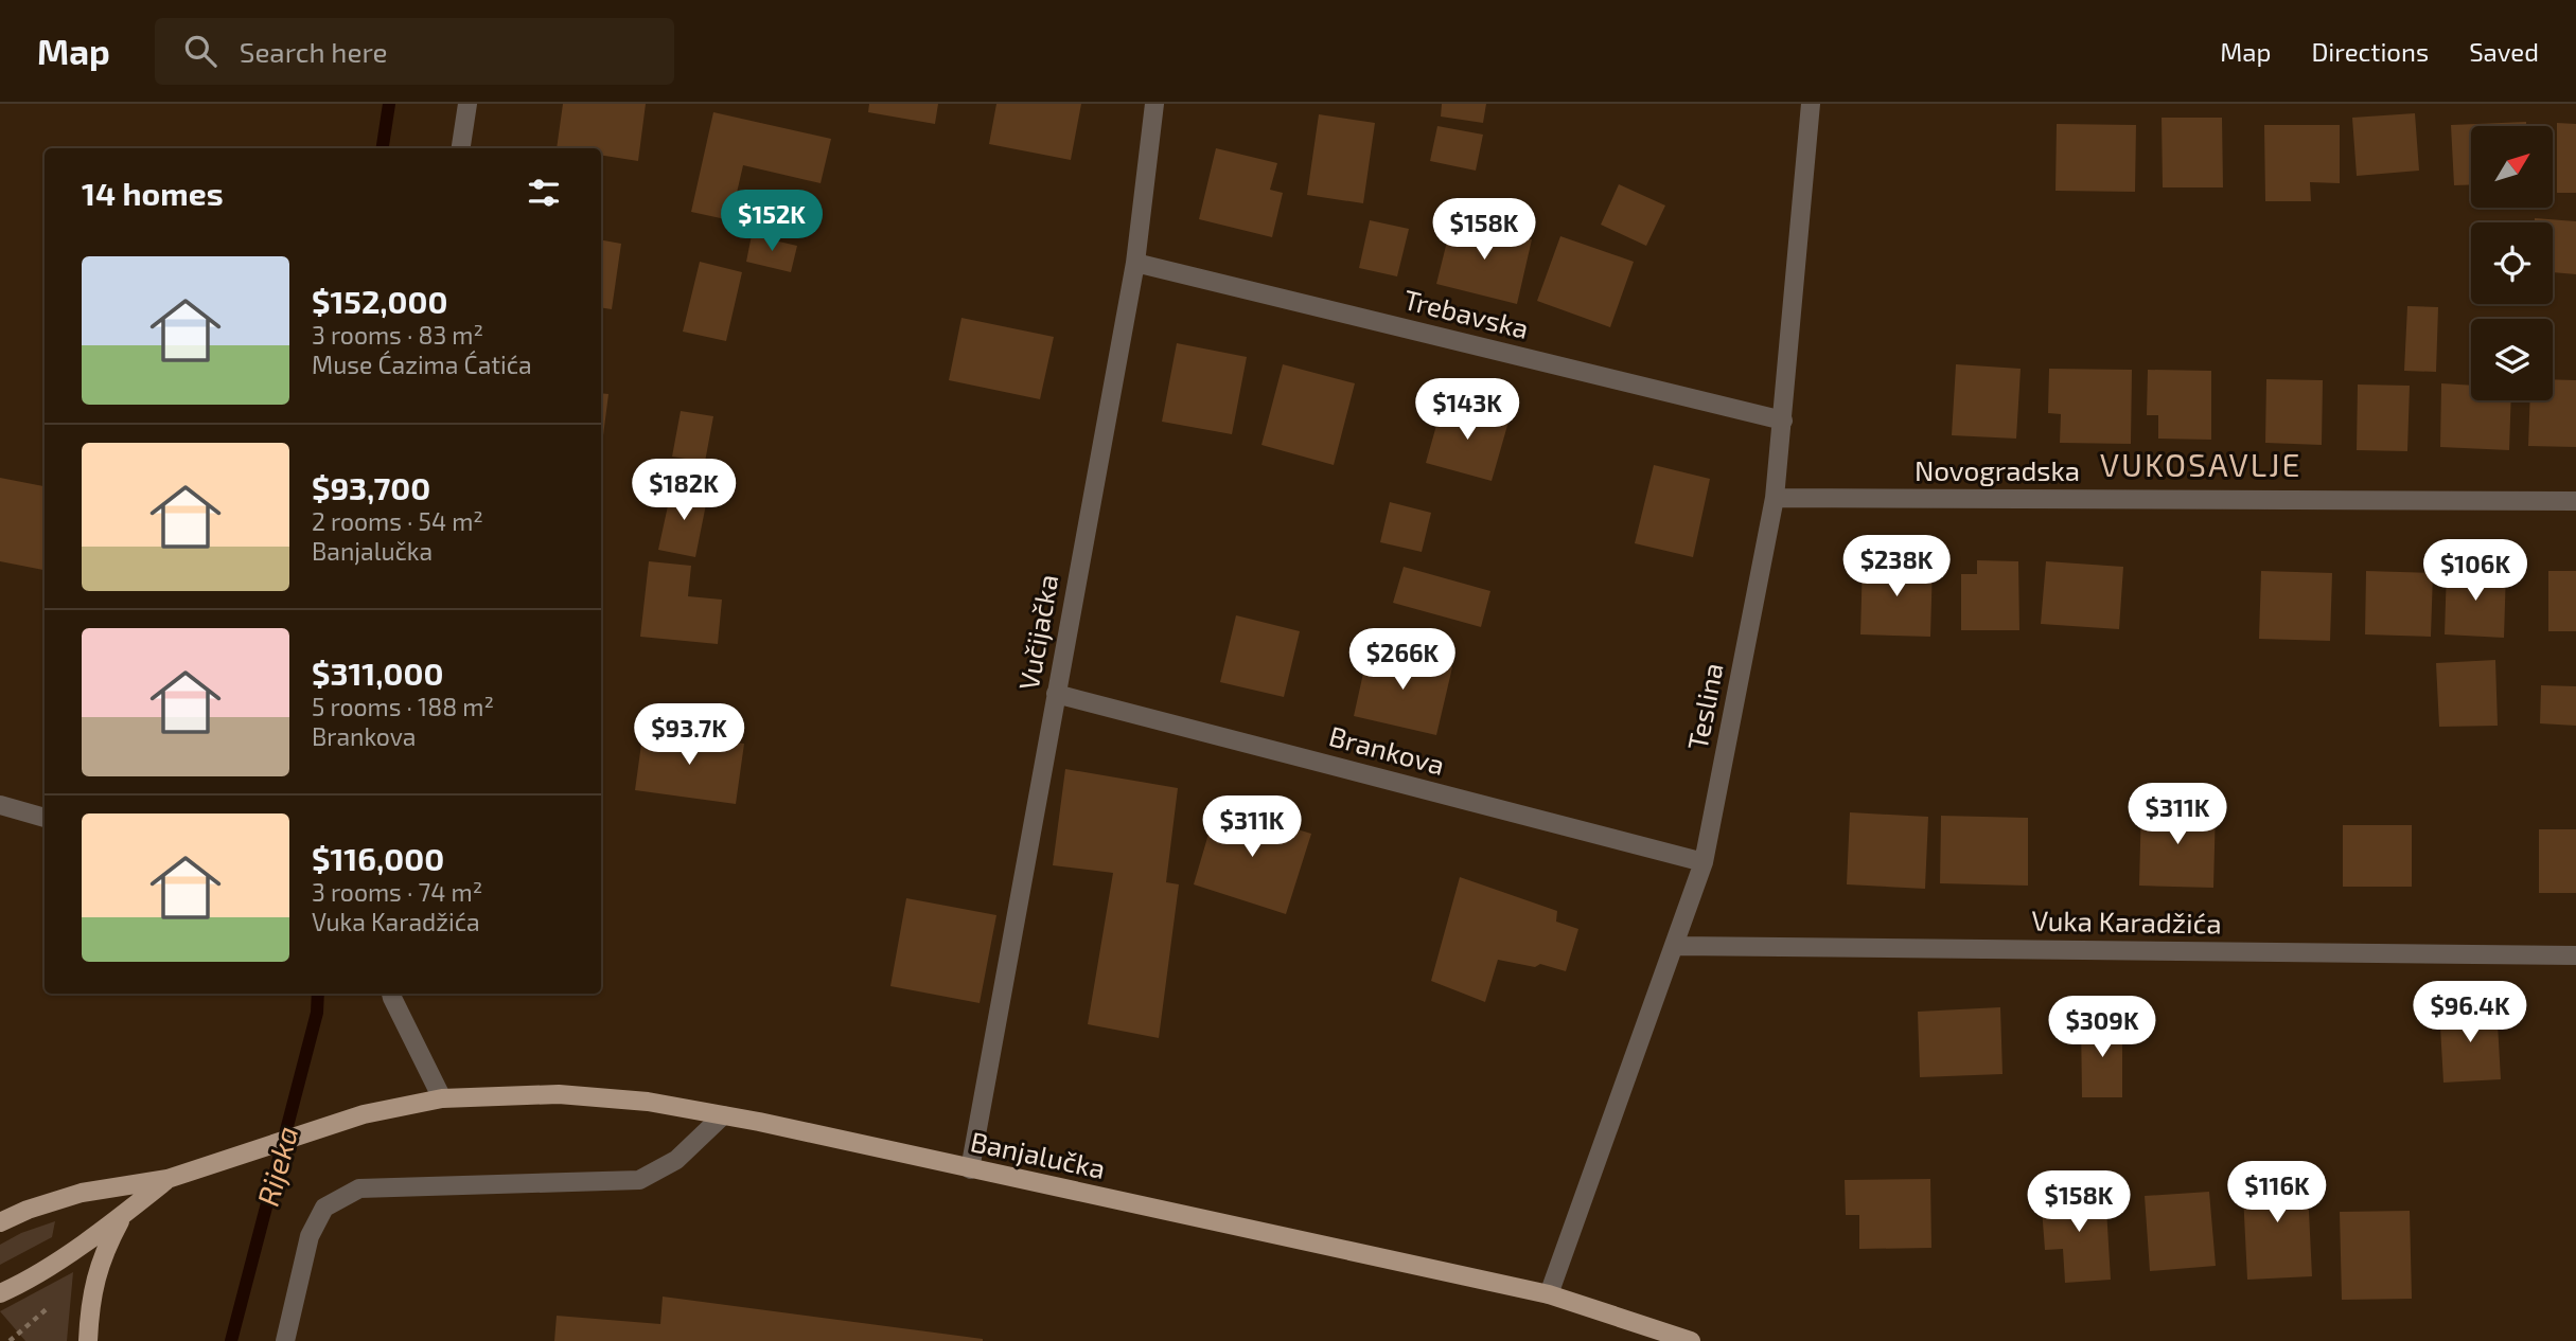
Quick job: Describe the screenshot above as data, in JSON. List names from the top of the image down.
{
  "streets": {
    "main road": ["Banjalučka"],
    "street": [
      "Trebavska",
      "Novogradska",
      "Vučijačka",
      "Teslina",
      "Brankova",
      "Vuka Karadžića"
    ]
  },
  "crossings": [
    ["Trebavska", "Vučijačka"],
    ["Trebavska", "Teslina"],
    ["Novogradska", "Teslina"],
    ["Vučijačka", "Brankova"],
    ["Vučijačka", "Banjalučka"],
    ["Teslina", "Brankova"],
    ["Teslina", "Vuka Karadžića"],
    ["Teslina", "Banjalučka"]
  ],
  "districts": ["VUKOSAVLJE"],
  "water": ["Rijeka"],
  "north": "top right",
  "page": {
    "header": "Map",
    "search": "Search here",
    "nav": ["Map", "Directions", "Saved"],
    "heading": "14 homes",
    "price": [
      "$152K",
      "$158K",
      "$143K",
      "$182K",
      "$238K",
      "$106K",
      "$266K",
      "$93.7K",
      "$311K",
      "$311K",
      "$96.4K",
      "$309K",
      "$116K",
      "$158K"
    ],
    "list": [
      {
        "name": "$152,000",
        "note": "3 rooms · 83 m² · Muse Ćazima Ćatića"
      },
      {
        "name": "$93,700",
        "note": "2 rooms · 54 m² · Banjalučka"
      },
      {
        "name": "$311,000",
        "note": "5 rooms · 188 m² · Brankova"
      },
      {
        "name": "$116,000",
        "note": "3 rooms · 74 m² · Vuka Karadžića"
      }
    ]
  }
}
